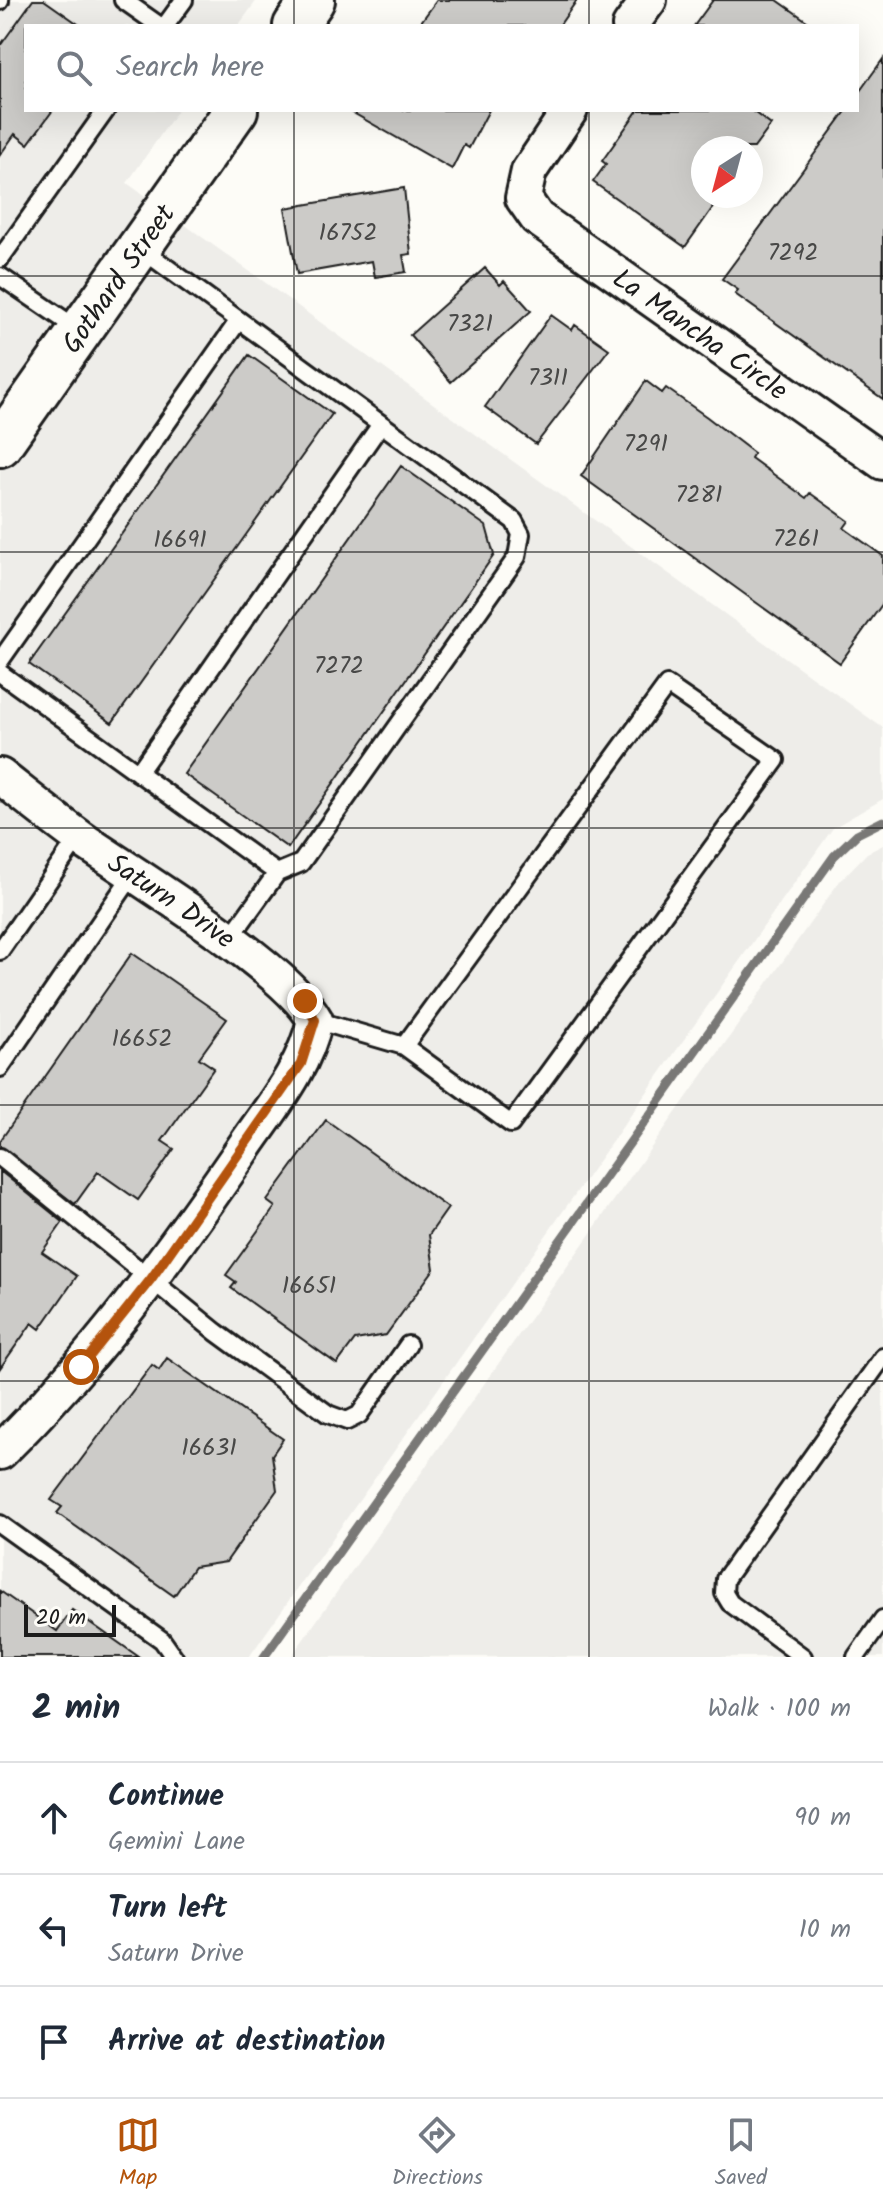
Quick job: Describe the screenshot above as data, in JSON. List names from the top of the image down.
{
  "streets": {
    "street": ["Gothard Street", "La Mancha Circle", "Saturn Drive"]
  },
  "house_numbers": [
    "16752",
    "7292",
    "7321",
    "7311",
    "7291",
    "7281",
    "7261",
    "16691",
    "7272",
    "16652",
    "16651",
    "16631"
  ],
  "scale_bar": "20 m",
  "north": "bottom left",
  "page": {
    "search": "Search here",
    "scale": "20 m",
    "heading": ["2 min", "Walk · 100 m"],
    "list": [
      ["Continue", "Gemini Lane", "90 m"],
      ["Turn left", "Saturn Drive", "10 m"],
      "Arrive at destination"
    ],
    "nav": ["Map", "Directions", "Saved"]
  }
}
